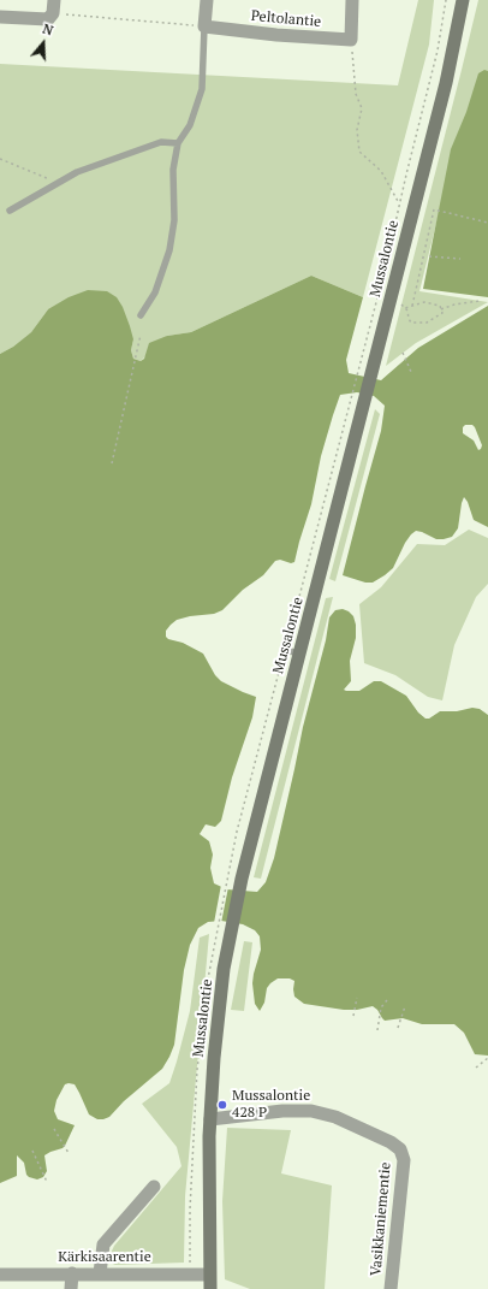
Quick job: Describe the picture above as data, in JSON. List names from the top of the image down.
{
  "streets": {
    "main road": ["Mussalontie"],
    "street": ["Peltolantie", "Vasikkaniementie", "Kärkisaarentie"]
  },
  "crossings": [
    ["Mussalontie", "Vasikkaniementie"],
    ["Mussalontie", "Kärkisaarentie"]
  ],
  "places": ["Mussalontie 428 P"],
  "north": "top"
}
